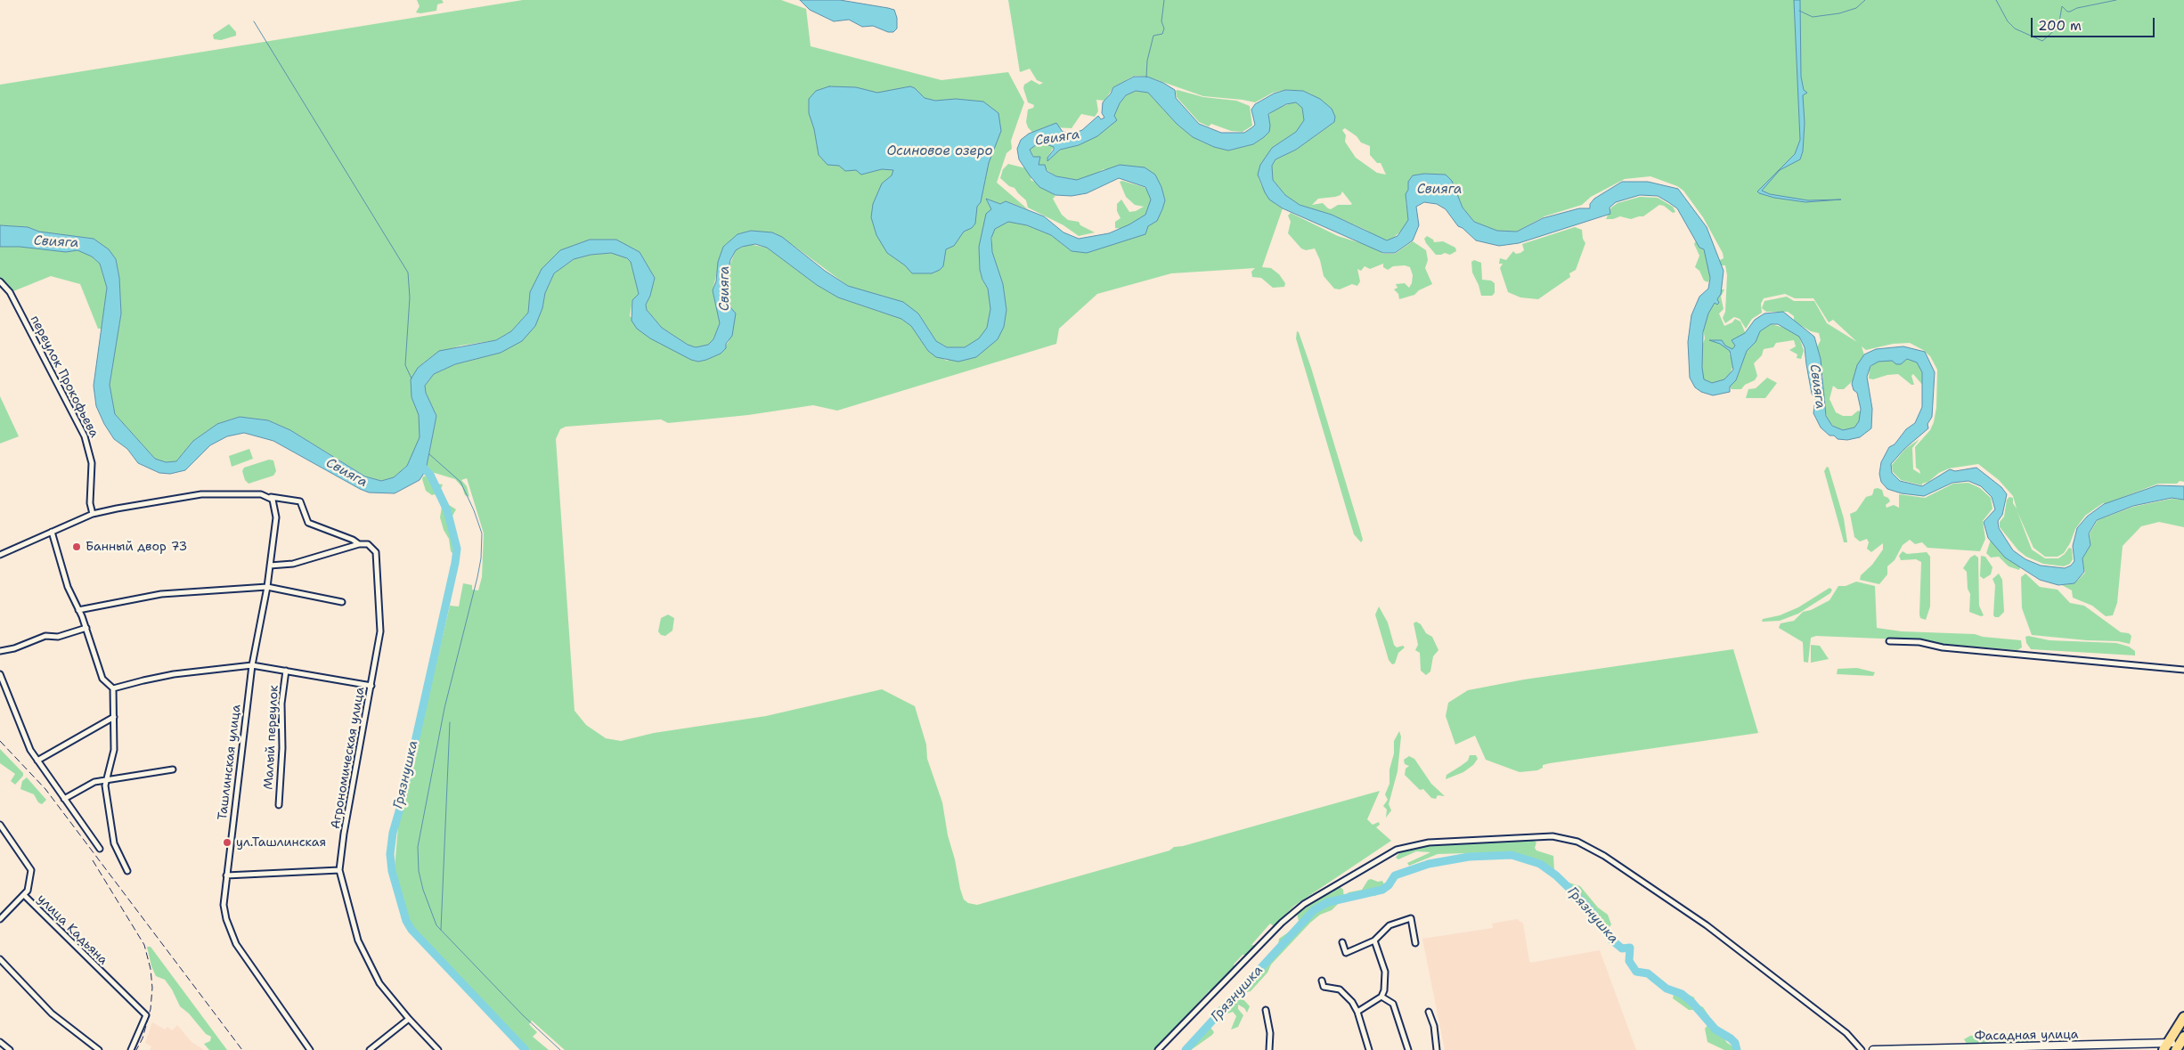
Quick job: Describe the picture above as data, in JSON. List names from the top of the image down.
{
  "streets": {
    "main road": ["Фасадная улица"],
    "street": [
      "переулок Прокофьева",
      "Малый переулок",
      "Агрономическая улица",
      "Ташлинская улица",
      "улица Кадьяна"
    ]
  },
  "water": ["Свияга", "Осиновое озеро", "Грязнушка"],
  "places": ["Банный двор 73", "ул.Ташлинская"],
  "scale_bar": "200 m"
}
